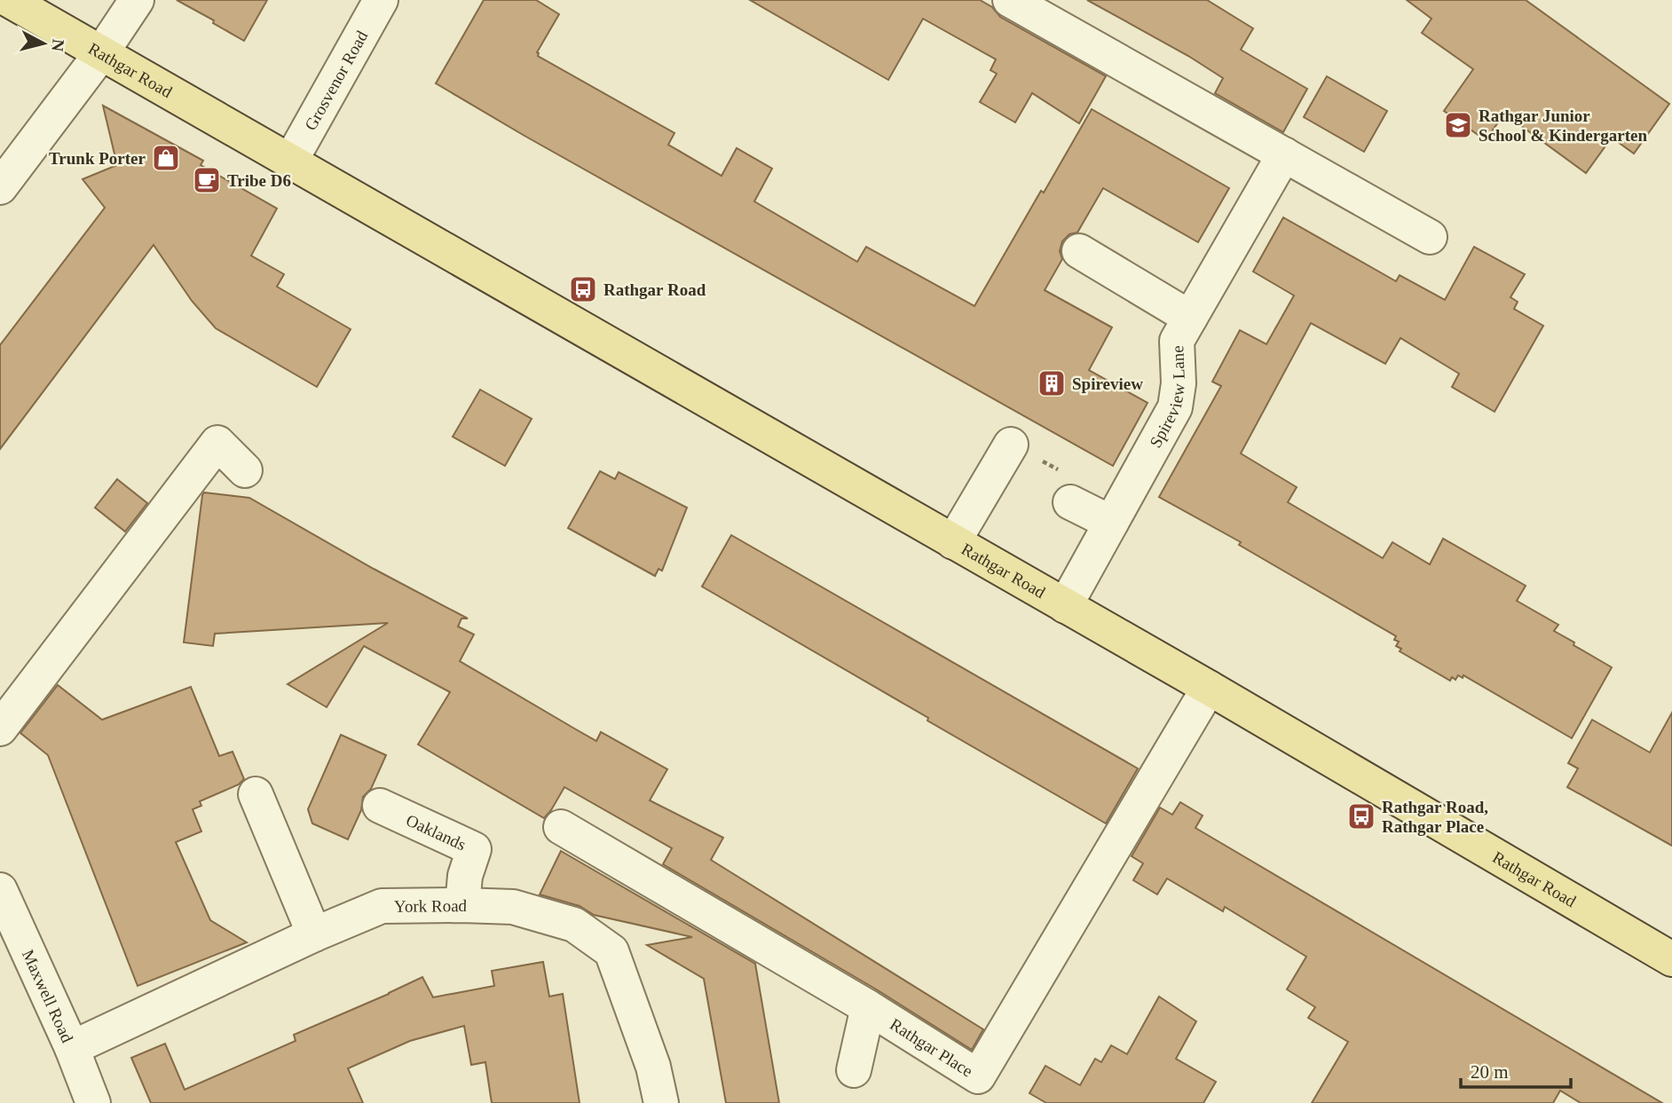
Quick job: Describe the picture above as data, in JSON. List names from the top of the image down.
{
  "streets": {
    "main road": ["Rathgar Road"],
    "street": [
      "Grosvenor Road",
      "Spireview Lane",
      "Oaklands",
      "York Road",
      "Maxwell Road",
      "Rathgar Place"
    ]
  },
  "crossings": [
    ["Rathgar Road", "Grosvenor Road"],
    ["Rathgar Road", "Spireview Lane"],
    ["Rathgar Road", "Rathgar Place"],
    ["Oaklands", "York Road"],
    ["York Road", "Maxwell Road"]
  ],
  "places": {
    "school or university": ["Rathgar Junior School & Kindergarten"],
    "shop": ["Trunk Porter"],
    "cafe": ["Tribe D6"],
    "bus stop": ["Rathgar Road", "Rathgar Road, Rathgar Place"],
    "building": ["Spireview"]
  },
  "scale_bar": "20 m",
  "north": "right"
}
